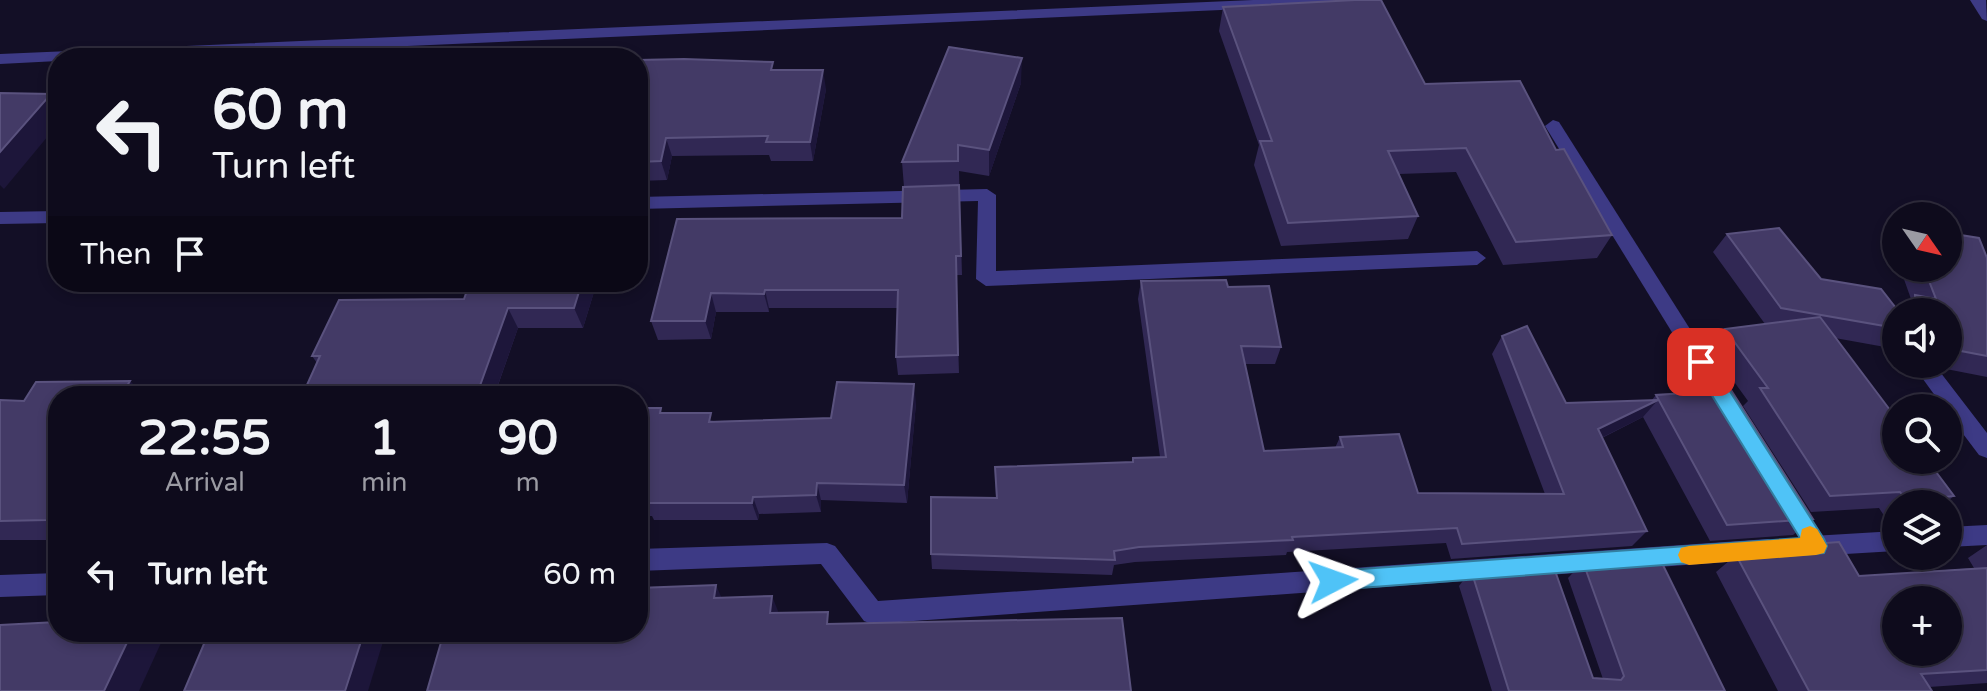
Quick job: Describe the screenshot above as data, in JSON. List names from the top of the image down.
{
  "north": "bottom right",
  "page": {
    "turn": ["60 m", "Turn left"],
    "map_buttons": "+",
    "then": "Then",
    "eta": [
      "22:55",
      "Arrival",
      "1",
      "min",
      "90",
      "m"
    ],
    "list": [
      {
        "name": "Turn left",
        "value": "60 m"
      }
    ]
  }
}
